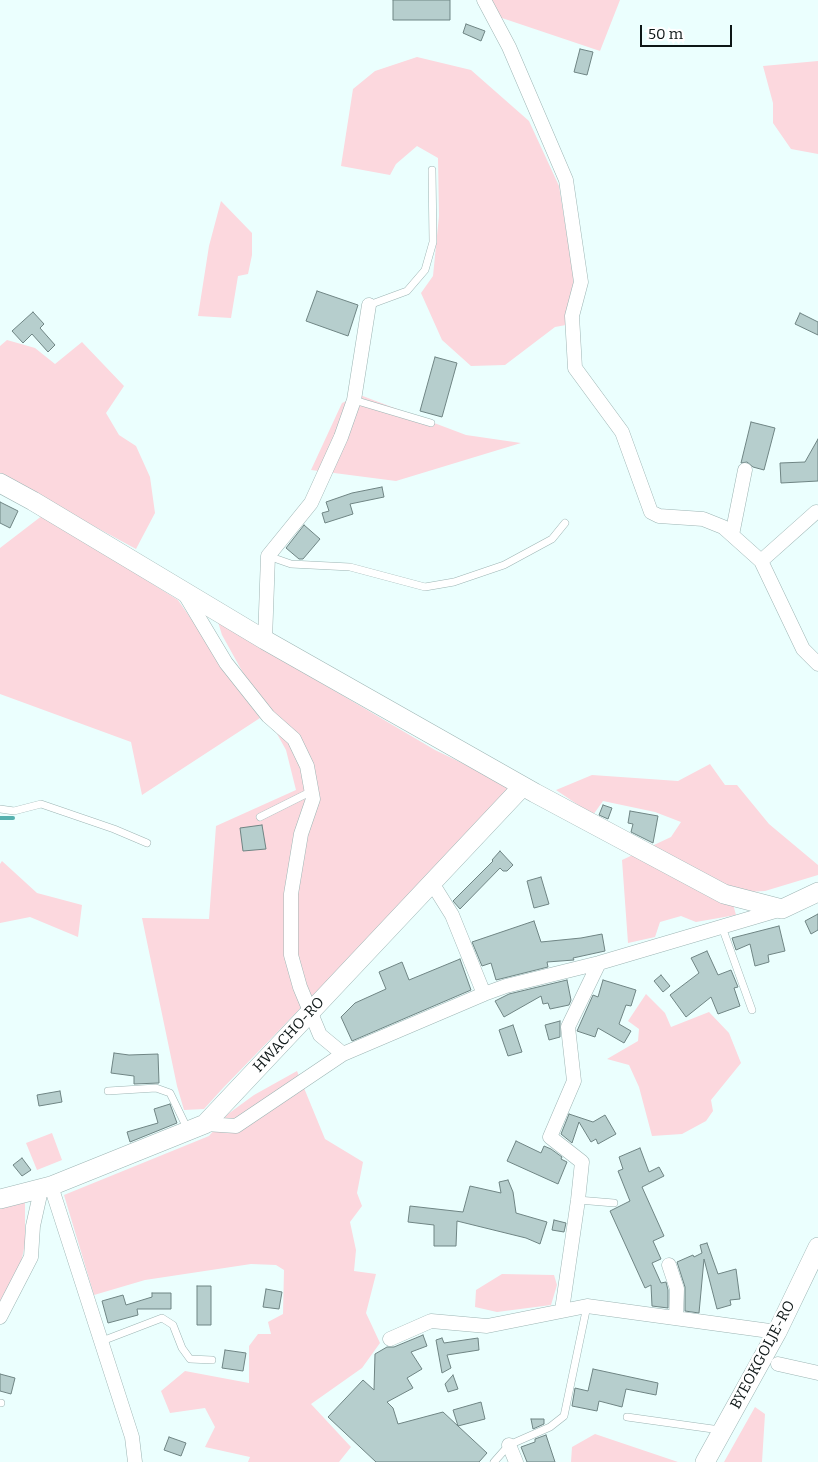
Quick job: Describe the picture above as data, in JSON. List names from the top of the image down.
{
  "streets": {
    "street": ["HWACHO-RO", "BYEOKGOLJE-RO"]
  },
  "scale_bar": "50 m"
}
